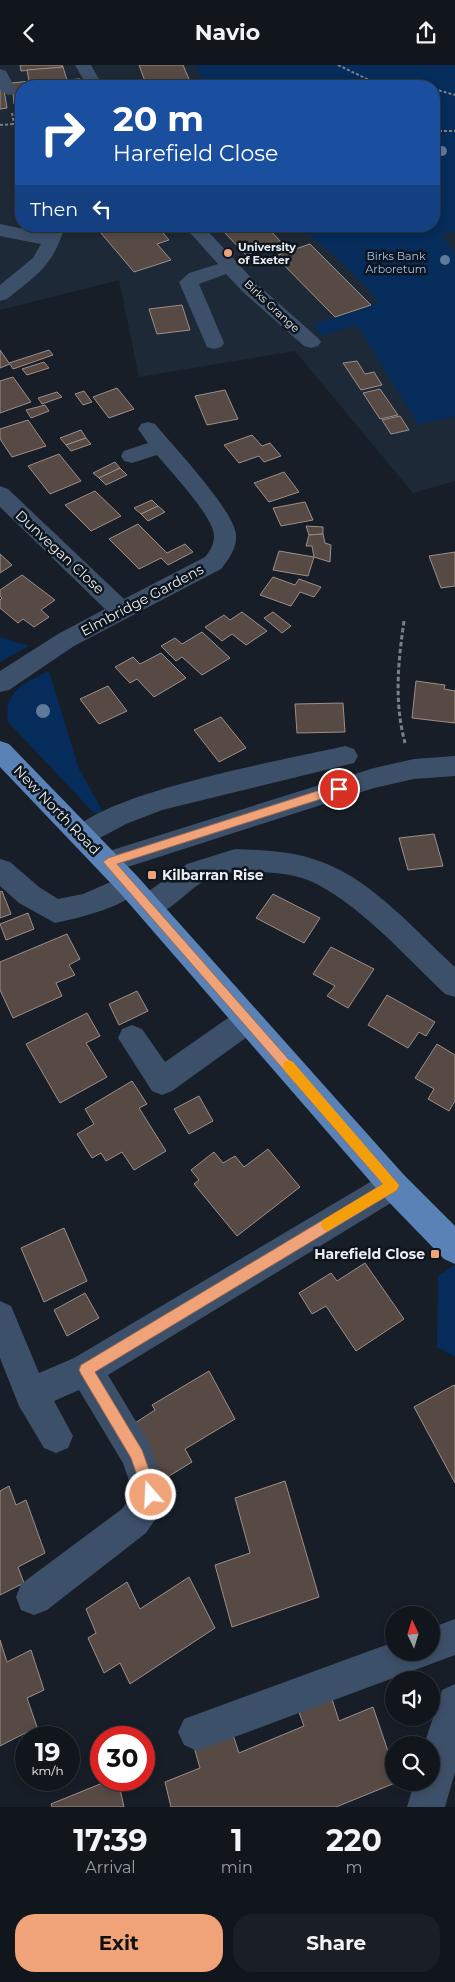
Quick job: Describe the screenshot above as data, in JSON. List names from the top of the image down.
{
  "streets": {
    "main road": ["New North Road"],
    "street": ["Birks Grange", "Dunvegan Close", "Elmbridge Gardens"]
  },
  "crossings": [
    ["Dunvegan Close", "Elmbridge Gardens"]
  ],
  "parks": ["Birks Bank Arboretum"],
  "places": {
    "other": ["University of Exeter"],
    "transit": ["Kilbarran Rise", "Harefield Close"]
  },
  "north": "top",
  "page": {
    "header": "Navio",
    "turn": ["20 m", "Harefield Close"],
    "then": "Then",
    "speed": "19 km/h",
    "limit": "30",
    "eta": [
      "17:39",
      "Arrival",
      "1",
      "min",
      "220",
      "m"
    ],
    "buttons": ["Exit", "Share"]
  }
}
